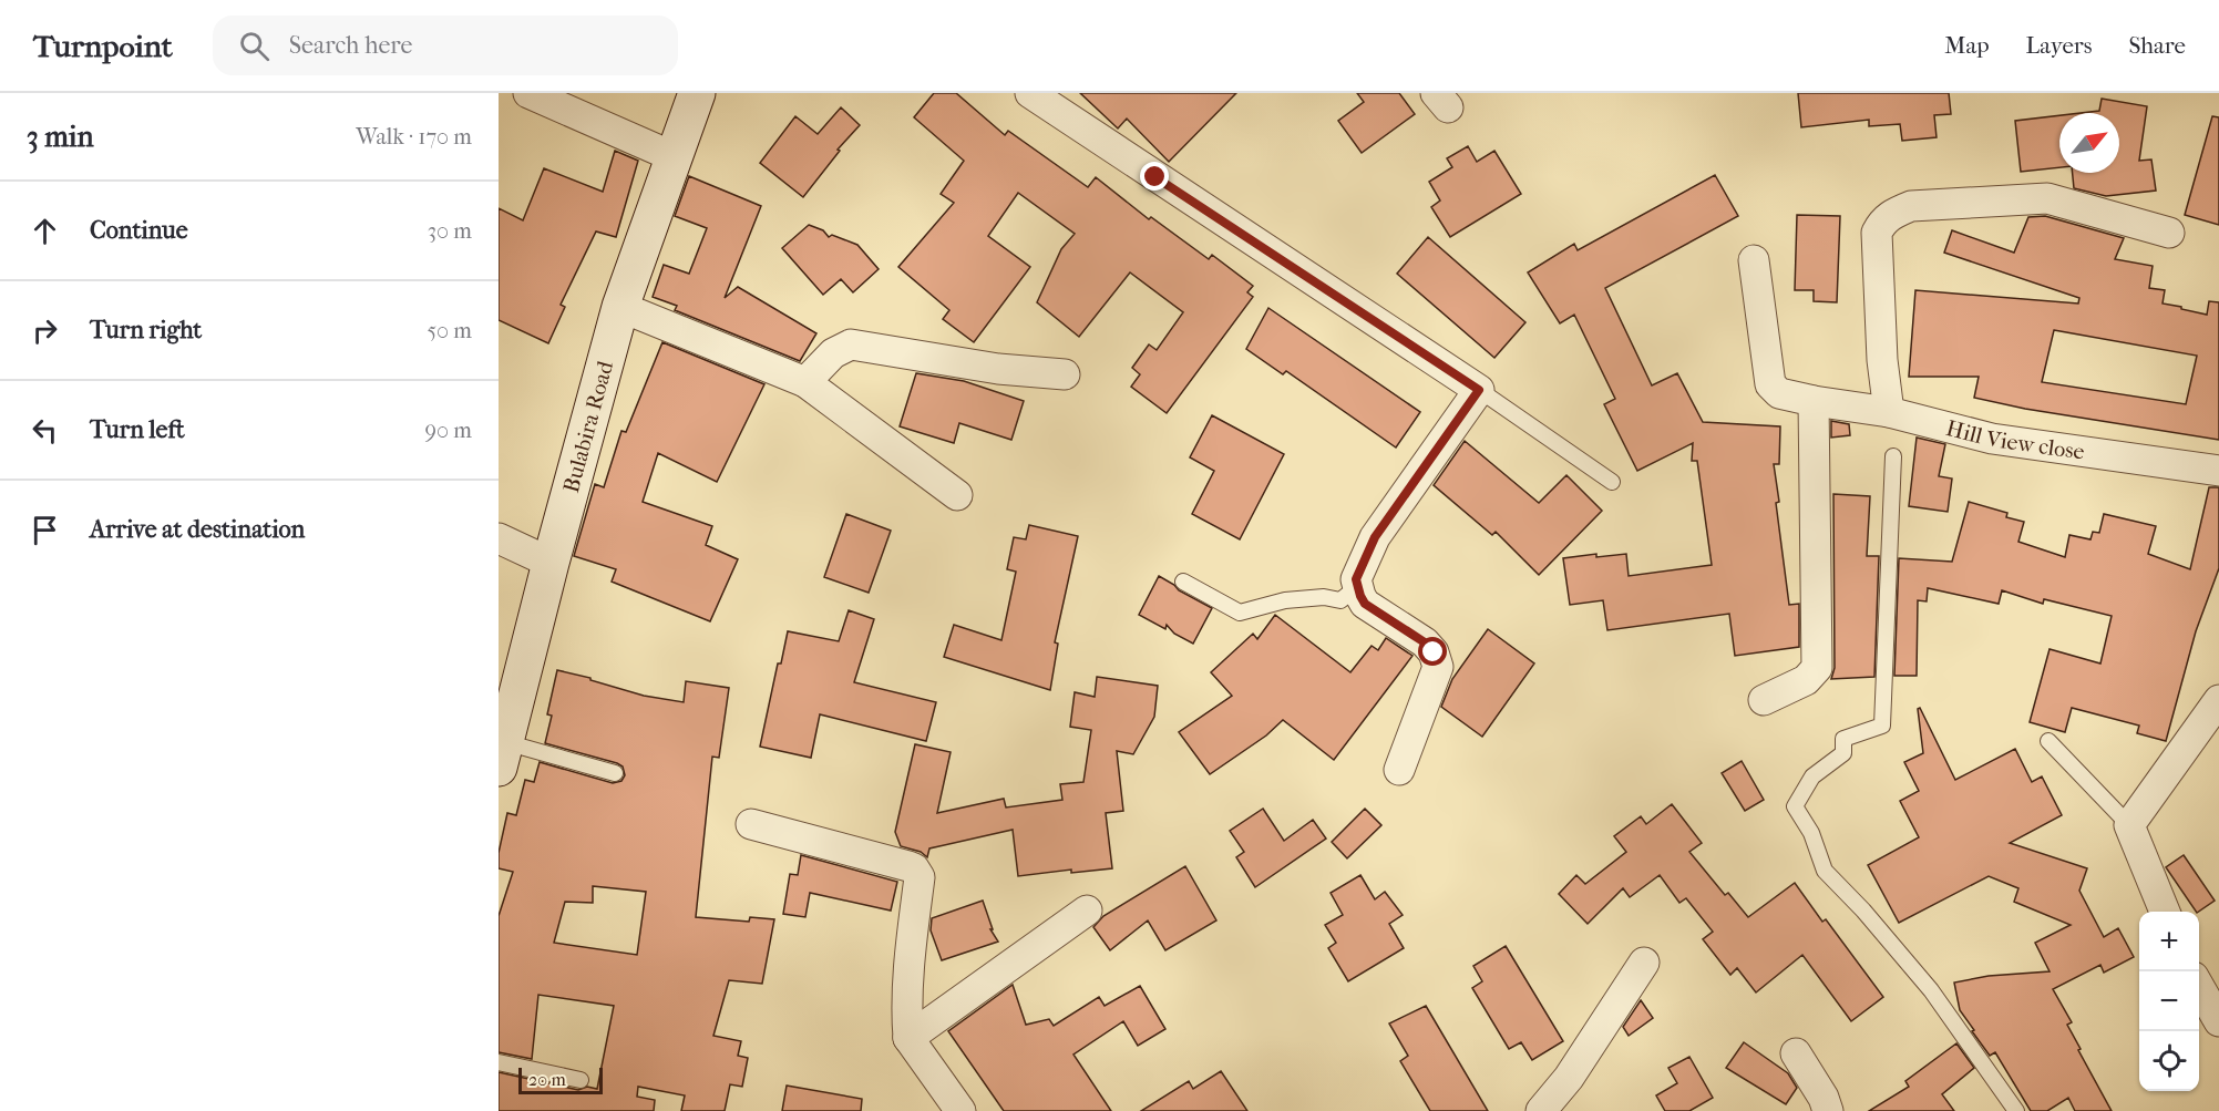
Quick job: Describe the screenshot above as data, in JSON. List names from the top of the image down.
{
  "streets": {
    "street": ["Bulabira Road", "Hill View close"]
  },
  "scale_bar": "20 m",
  "north": "top right",
  "page": {
    "header": "Turnpoint",
    "search": "Search here",
    "nav": ["Map", "Layers", "Share"],
    "heading": ["3 min", "Walk · 170 m"],
    "list": [
      ["Continue", "30 m"],
      ["Turn right", "50 m"],
      ["Turn left", "90 m"],
      "Arrive at destination"
    ],
    "map_buttons": ["+", "−"],
    "scale": "20 m"
  }
}
